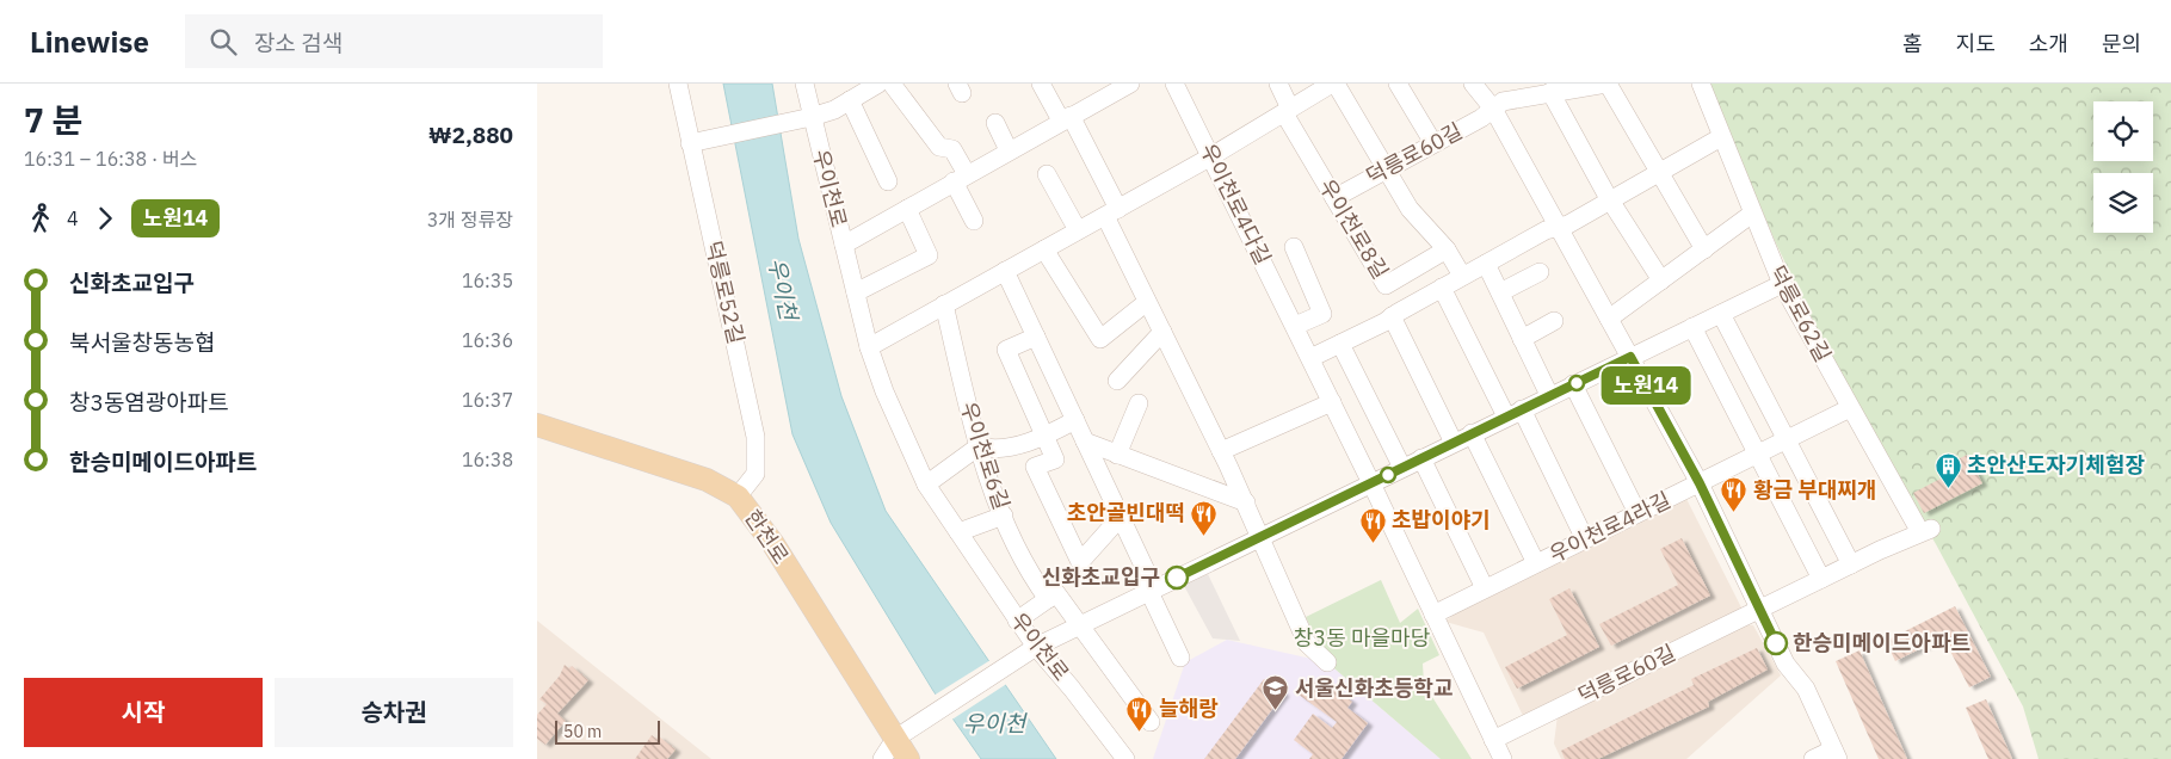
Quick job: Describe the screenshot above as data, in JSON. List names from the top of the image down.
{
  "streets": {
    "main road": ["한천로"],
    "street": [
      "덕릉로60길",
      "우이천로",
      "우이천로4다길",
      "우이천로8길",
      "덕릉로52길",
      "덕릉로62길",
      "우이천로6길",
      "우이천로4라길"
    ]
  },
  "crossings": [
    ["덕릉로60길", "우이천로8길"],
    ["덕릉로60길", "덕릉로62길"],
    ["덕릉로52길", "한천로"],
    ["덕릉로62길", "우이천로4라길"]
  ],
  "water": ["우이천"],
  "parks": ["창3동 마을마당"],
  "places": {
    "building": ["초안산도자기체험장"],
    "restaurant": [
      "황금 부대찌개",
      "초안골빈대떡",
      "초밥이야기",
      "늘해랑"
    ],
    "other": ["신화초교입구", "한승미메이드아파트"],
    "school or university": ["서울신화초등학교"]
  },
  "lines": ["bus line 노원14"],
  "scale_bar": "50 m",
  "page": {
    "header": "Linewise",
    "search": "장소 검색",
    "nav": [
      "홈",
      "지도",
      "소개",
      "문의"
    ],
    "heading": ["7 분", "16:31 – 16:38 · 버스", "₩2,880"],
    "on_map": "노원14",
    "legs": ["4", "노원14", "3개 정류장"],
    "list": [
      {
        "name": "신화초교입구",
        "value": "16:35"
      },
      {
        "name": "북서울창동농협",
        "value": "16:36"
      },
      {
        "name": "창3동염광아파트",
        "value": "16:37"
      },
      {
        "name": "한승미메이드아파트",
        "value": "16:38"
      }
    ],
    "buttons": ["시작", "승차권"],
    "scale": "50 m"
  }
}
